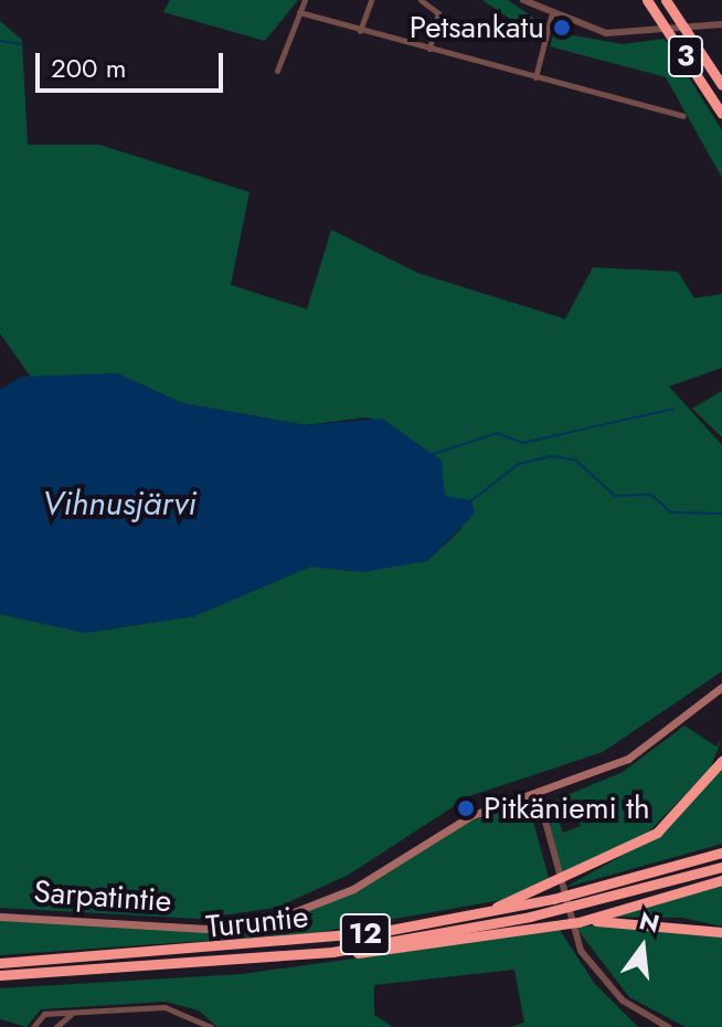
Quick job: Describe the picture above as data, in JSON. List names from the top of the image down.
{
  "streets": {
    "highway": ["3", "Turuntie", "12"],
    "main road": ["Sarpatintie"]
  },
  "water": ["Vihnusjärvi"],
  "places": ["Petsankatu", "Pitkäniemi th"],
  "scale_bar": "200 m",
  "north": "top"
}
